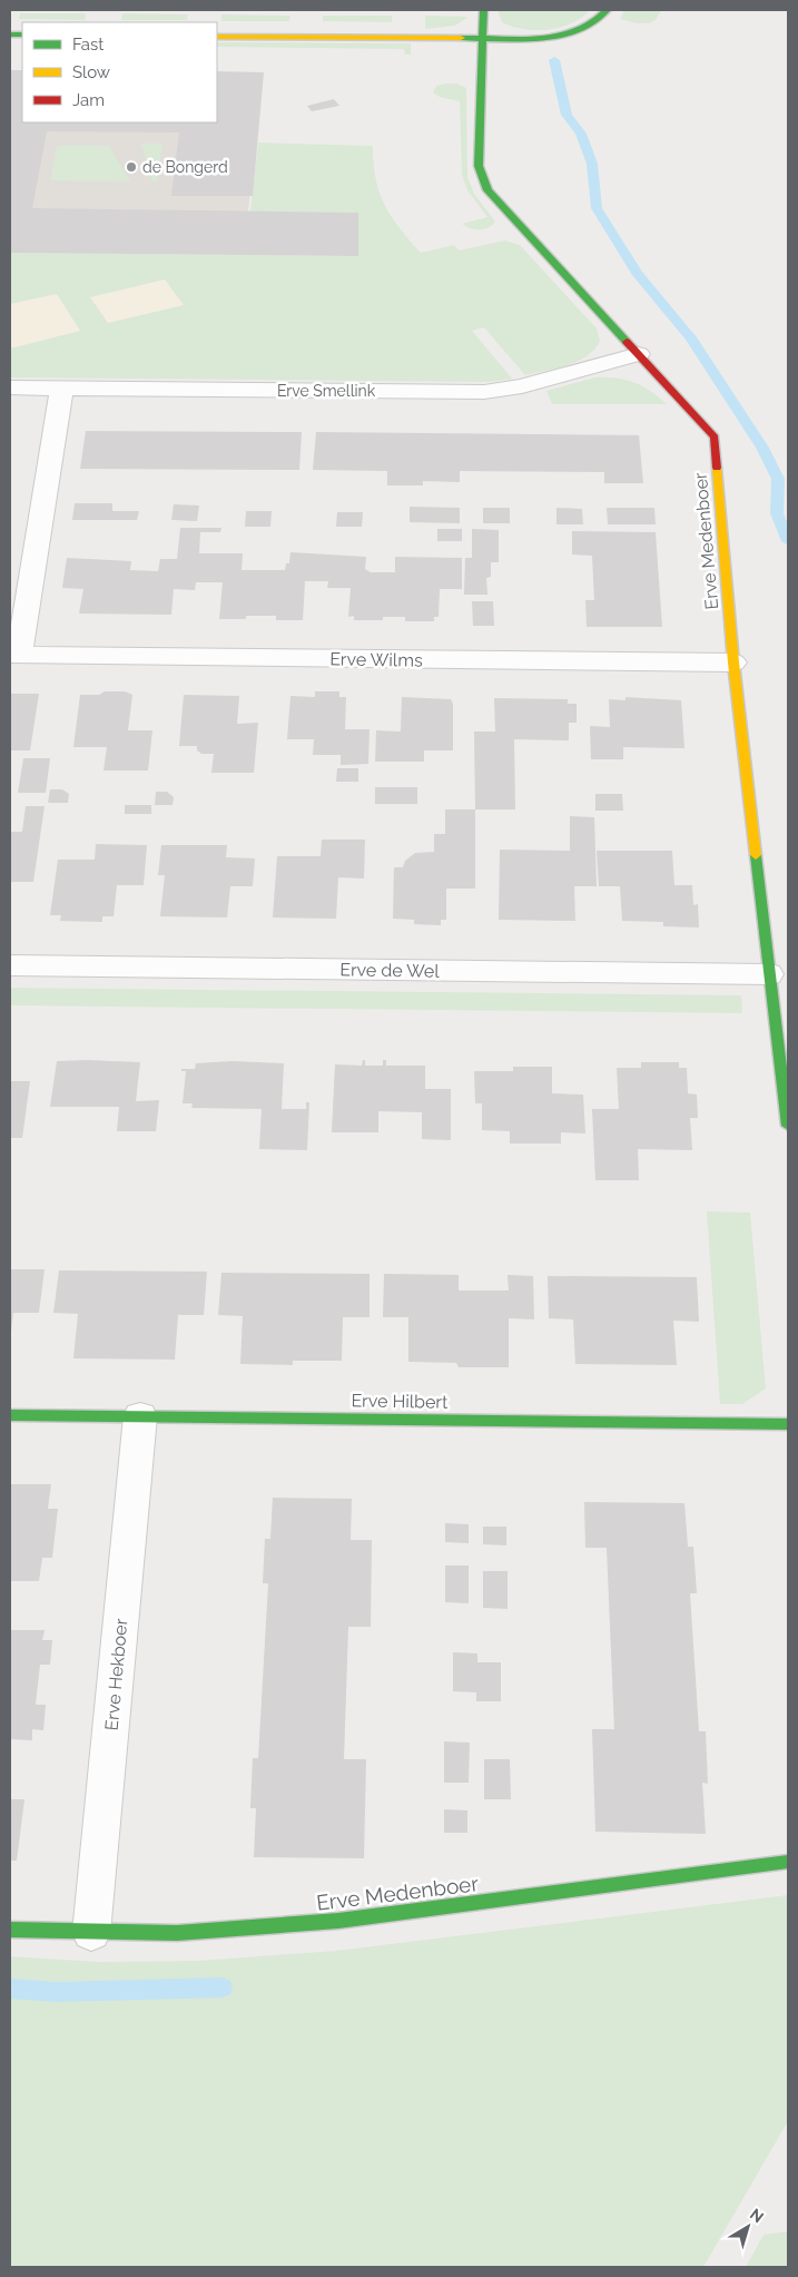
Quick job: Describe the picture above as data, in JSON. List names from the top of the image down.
{
  "streets": {
    "street": [
      "Erve Smellink",
      "Erve Medenboer",
      "Erve Wilms",
      "Erve de Wel",
      "Erve Hilbert",
      "Erve Hekboer"
    ]
  },
  "crossings": [
    ["Erve Smellink", "Erve Medenboer"],
    ["Erve Smellink", "Erve Wilms"],
    ["Erve Medenboer", "Erve Wilms"],
    ["Erve Medenboer", "Erve de Wel"],
    ["Erve Medenboer", "Erve Hekboer"],
    ["Erve Hilbert", "Erve Hekboer"]
  ],
  "places": ["de Bongerd"],
  "legend": ["Fast", "Slow", "Jam"],
  "north": "top right"
}
